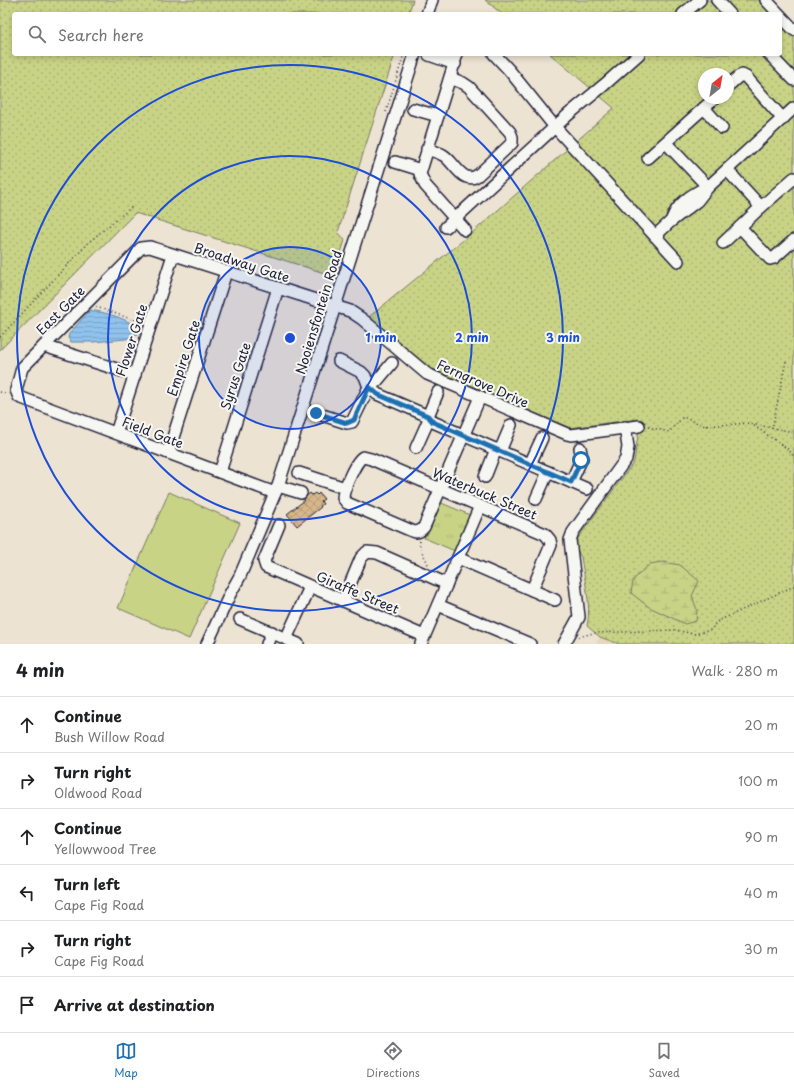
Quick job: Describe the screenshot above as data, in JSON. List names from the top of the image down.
{
  "streets": {
    "street": [
      "Broadway Gate",
      "East Gate",
      "Nooiensfontein Road",
      "Flower Gate",
      "Empire Gate",
      "Syrus Gate",
      "Ferngrove Drive",
      "Field Gate",
      "Waterbuck Street",
      "Giraffe Street"
    ]
  },
  "crossings": [
    ["Broadway Gate", "East Gate"],
    ["Broadway Gate", "Nooiensfontein Road"],
    ["Broadway Gate", "Flower Gate"],
    ["Broadway Gate", "Empire Gate"],
    ["Broadway Gate", "Syrus Gate"],
    ["Broadway Gate", "Ferngrove Drive"],
    ["East Gate", "Field Gate"],
    ["Nooiensfontein Road", "Ferngrove Drive"],
    ["Nooiensfontein Road", "Field Gate"],
    ["Flower Gate", "Field Gate"],
    ["Empire Gate", "Field Gate"],
    ["Syrus Gate", "Field Gate"]
  ],
  "north": "top right",
  "page": {
    "search": "Search here",
    "heading": ["4 min", "Walk · 280 m"],
    "list": [
      ["Continue", "Bush Willow Road", "20 m"],
      ["Turn right", "Oldwood Road", "100 m"],
      ["Continue", "Yellowwood Tree", "90 m"],
      ["Turn left", "Cape Fig Road", "40 m"],
      ["Turn right", "Cape Fig Road", "30 m"],
      "Arrive at destination"
    ],
    "nav": ["Map", "Directions", "Saved"]
  },
  "rings": ["1 min", "2 min", "3 min"]
}
